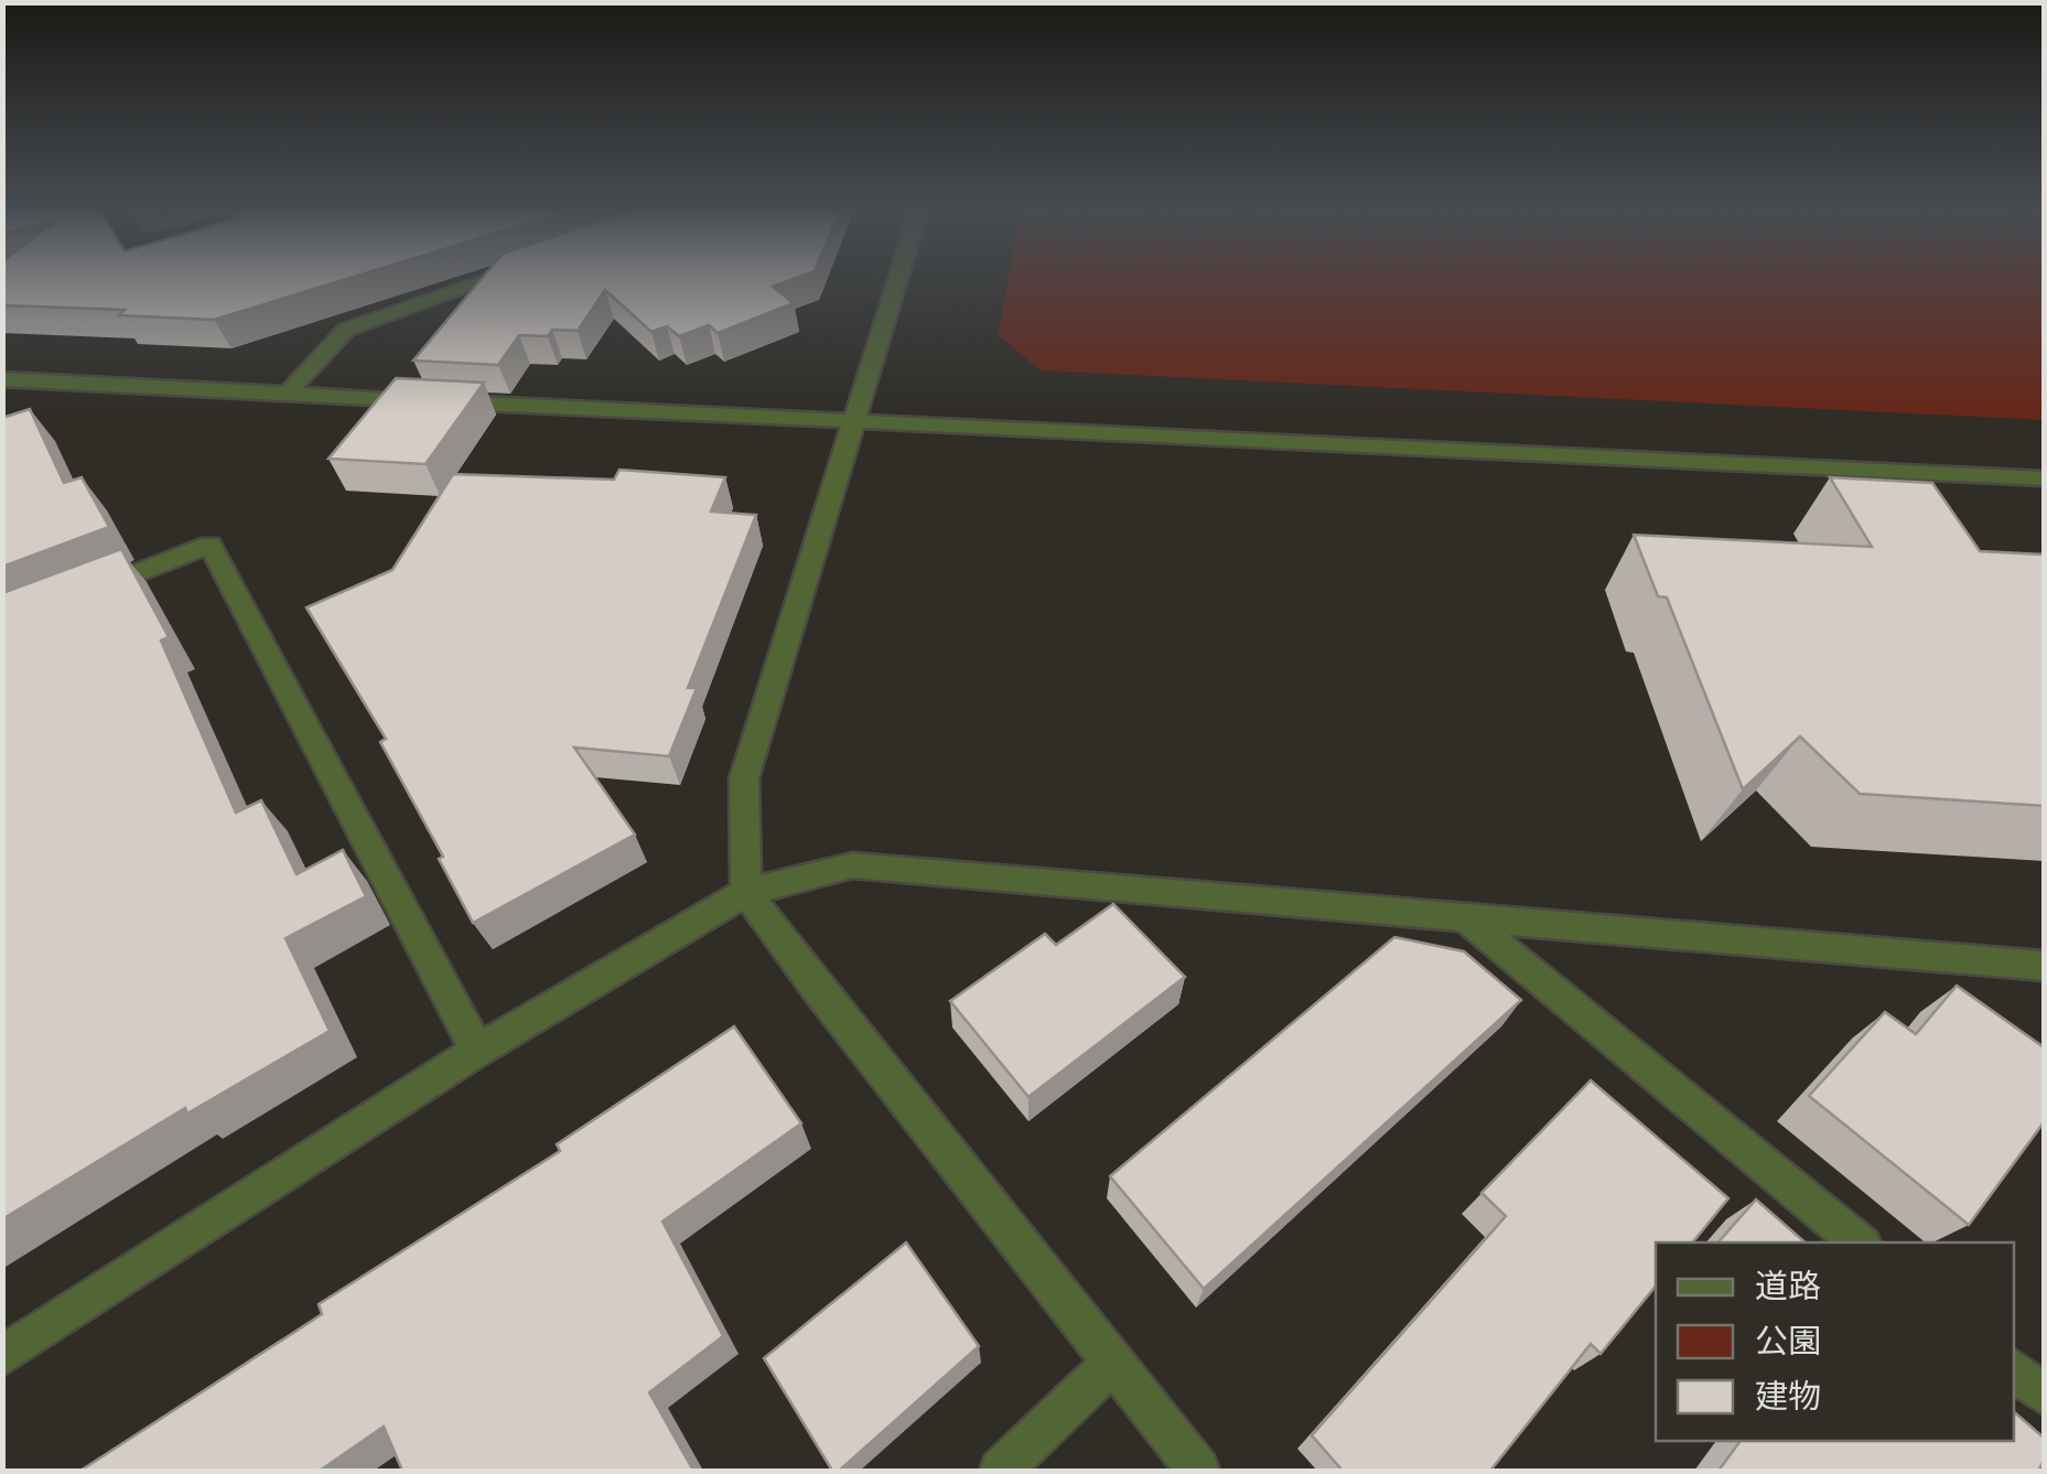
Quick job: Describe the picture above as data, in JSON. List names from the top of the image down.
{
  "legend": ["道路", "公園", "建物"]
}
